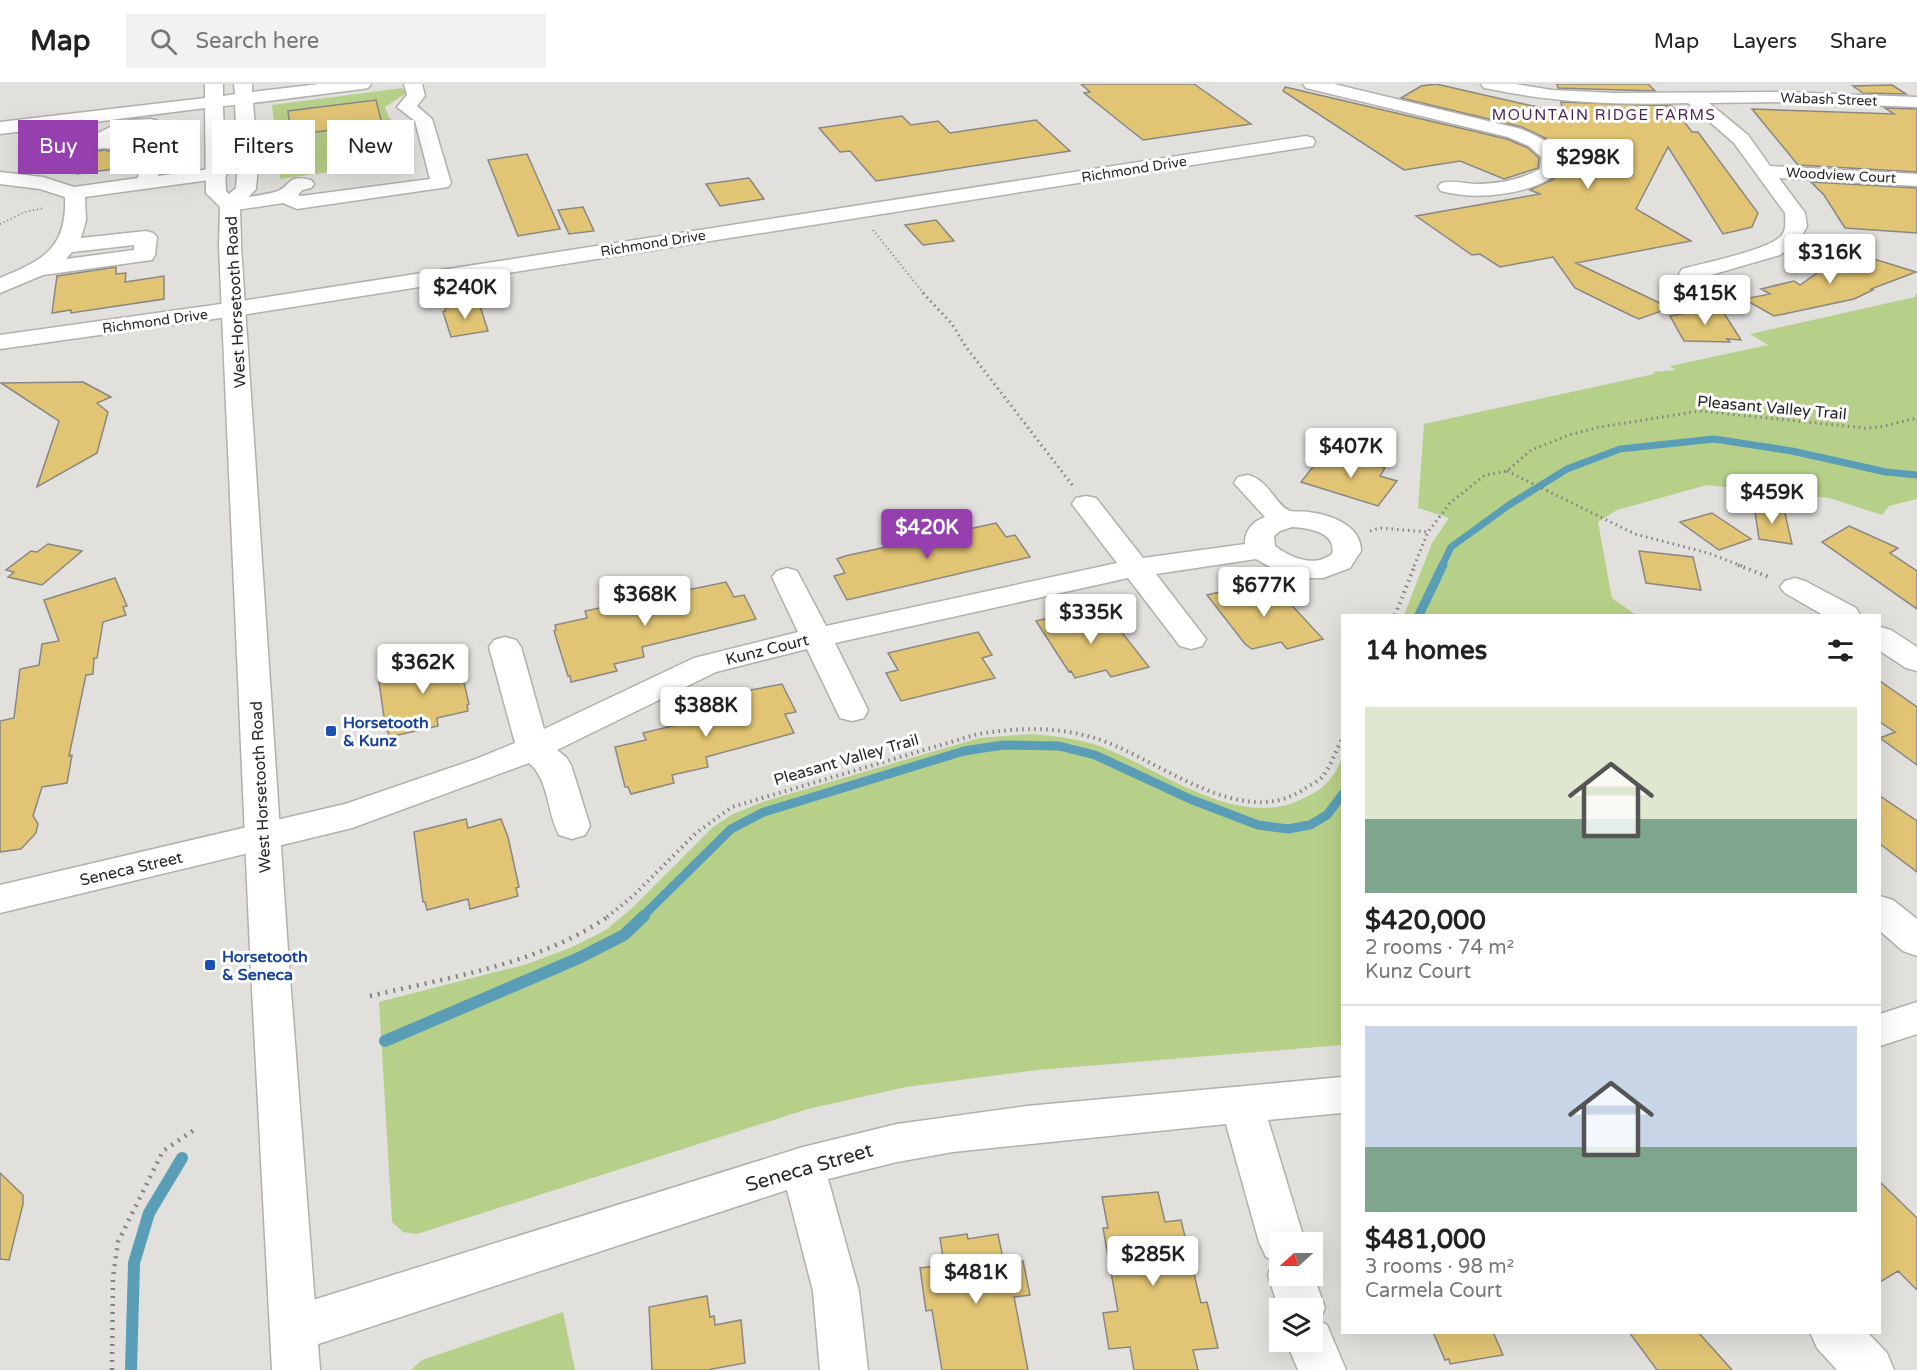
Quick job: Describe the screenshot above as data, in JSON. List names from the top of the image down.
{
  "streets": {
    "street": [
      "Wabash Street",
      "Richmond Drive",
      "Woodview Court",
      "West Horsetooth Road",
      "Kunz Court",
      "Seneca Street"
    ],
    "path": ["Pleasant Valley Trail"]
  },
  "crossings": [
    ["Richmond Drive", "West Horsetooth Road"],
    ["West Horsetooth Road", "Kunz Court"],
    ["West Horsetooth Road", "Seneca Street"],
    ["Kunz Court", "Seneca Street"]
  ],
  "districts": ["MOUNTAIN RIDGE FARMS"],
  "places": {
    "transit": ["Horsetooth & Kunz", "Horsetooth & Seneca"]
  },
  "north": "left",
  "page": {
    "header": "Map",
    "search": "Search here",
    "nav": ["Map", "Layers", "Share"],
    "chip": [
      "Buy",
      "Rent",
      "Filters",
      "New"
    ],
    "price": [
      "$298K",
      "$316K",
      "$240K",
      "$415K",
      "$407K",
      "$459K",
      "$420K",
      "$677K",
      "$368K",
      "$335K",
      "$362K",
      "$388K",
      "$285K",
      "$481K"
    ],
    "heading": "14 homes",
    "list": [
      {
        "name": "$420,000",
        "note": "2 rooms · 74 m² · Kunz Court"
      },
      {
        "name": "$481,000",
        "note": "3 rooms · 98 m² · Carmela Court"
      }
    ]
  }
}
